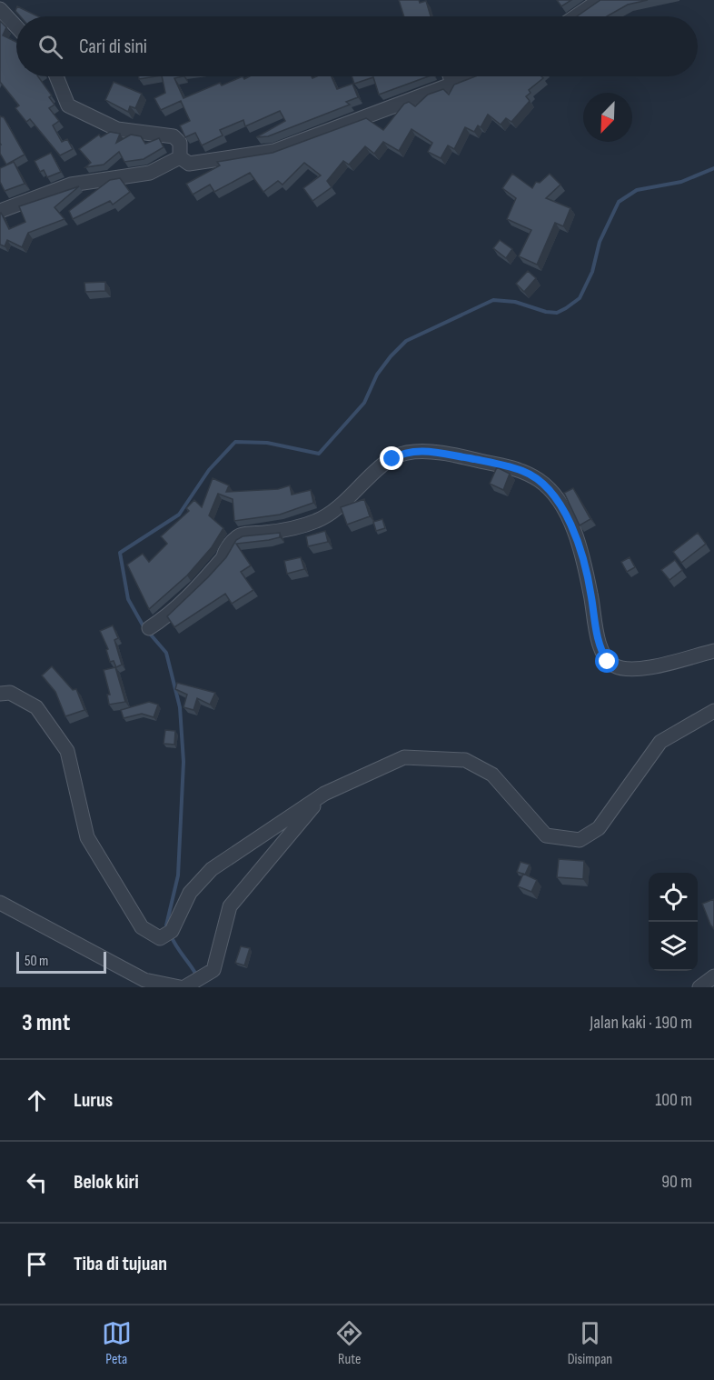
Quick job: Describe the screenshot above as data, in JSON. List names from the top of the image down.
{
  "scale_bar": "50 m",
  "north": "bottom left",
  "page": {
    "search": "Cari di sini",
    "scale": "50 m",
    "heading": ["3 mnt", "Jalan kaki · 190 m"],
    "list": [
      ["Lurus", "100 m"],
      ["Belok kiri", "90 m"],
      "Tiba di tujuan"
    ],
    "nav": ["Peta", "Rute", "Disimpan"]
  }
}
